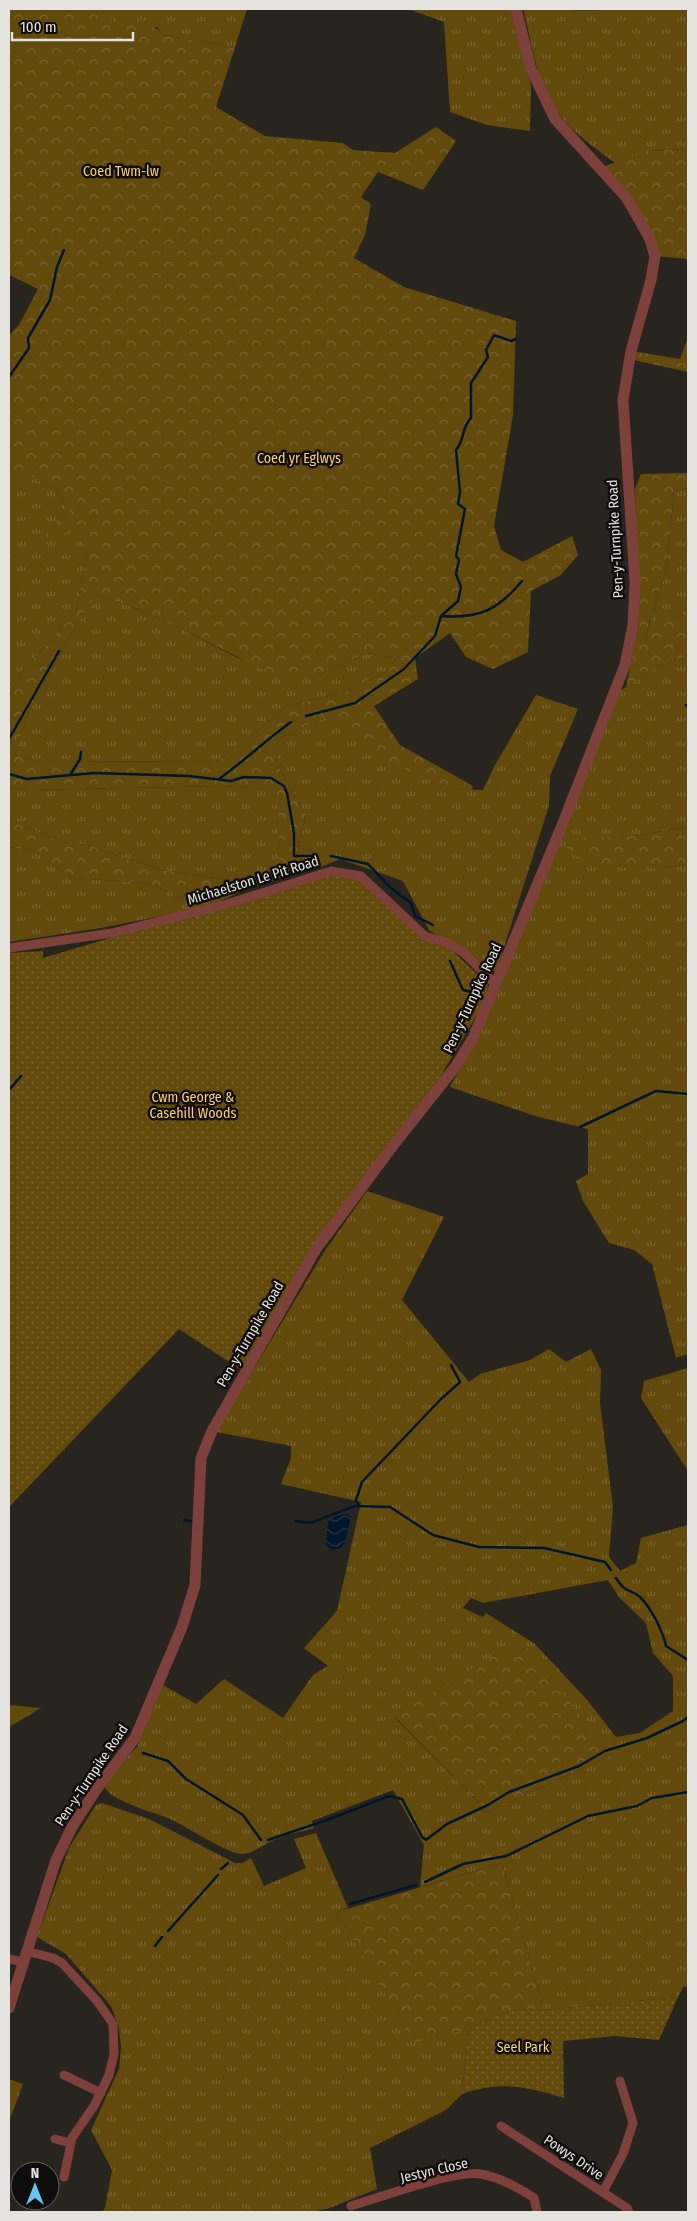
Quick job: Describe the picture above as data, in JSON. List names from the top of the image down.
{
  "streets": {
    "street": [
      "Pen-y-Turnpike Road",
      "Michaelston Le Pit Road",
      "Powys Drive",
      "Jestyn Close"
    ]
  },
  "crossings": [
    ["Pen-y-Turnpike Road", "Michaelston Le Pit Road"]
  ],
  "parks": [
    "Coed Twm-lw",
    "Coed yr Eglwys",
    "Cwm George & Casehill Woods",
    "Seel Park"
  ],
  "scale_bar": "100 m",
  "north": "top"
}
